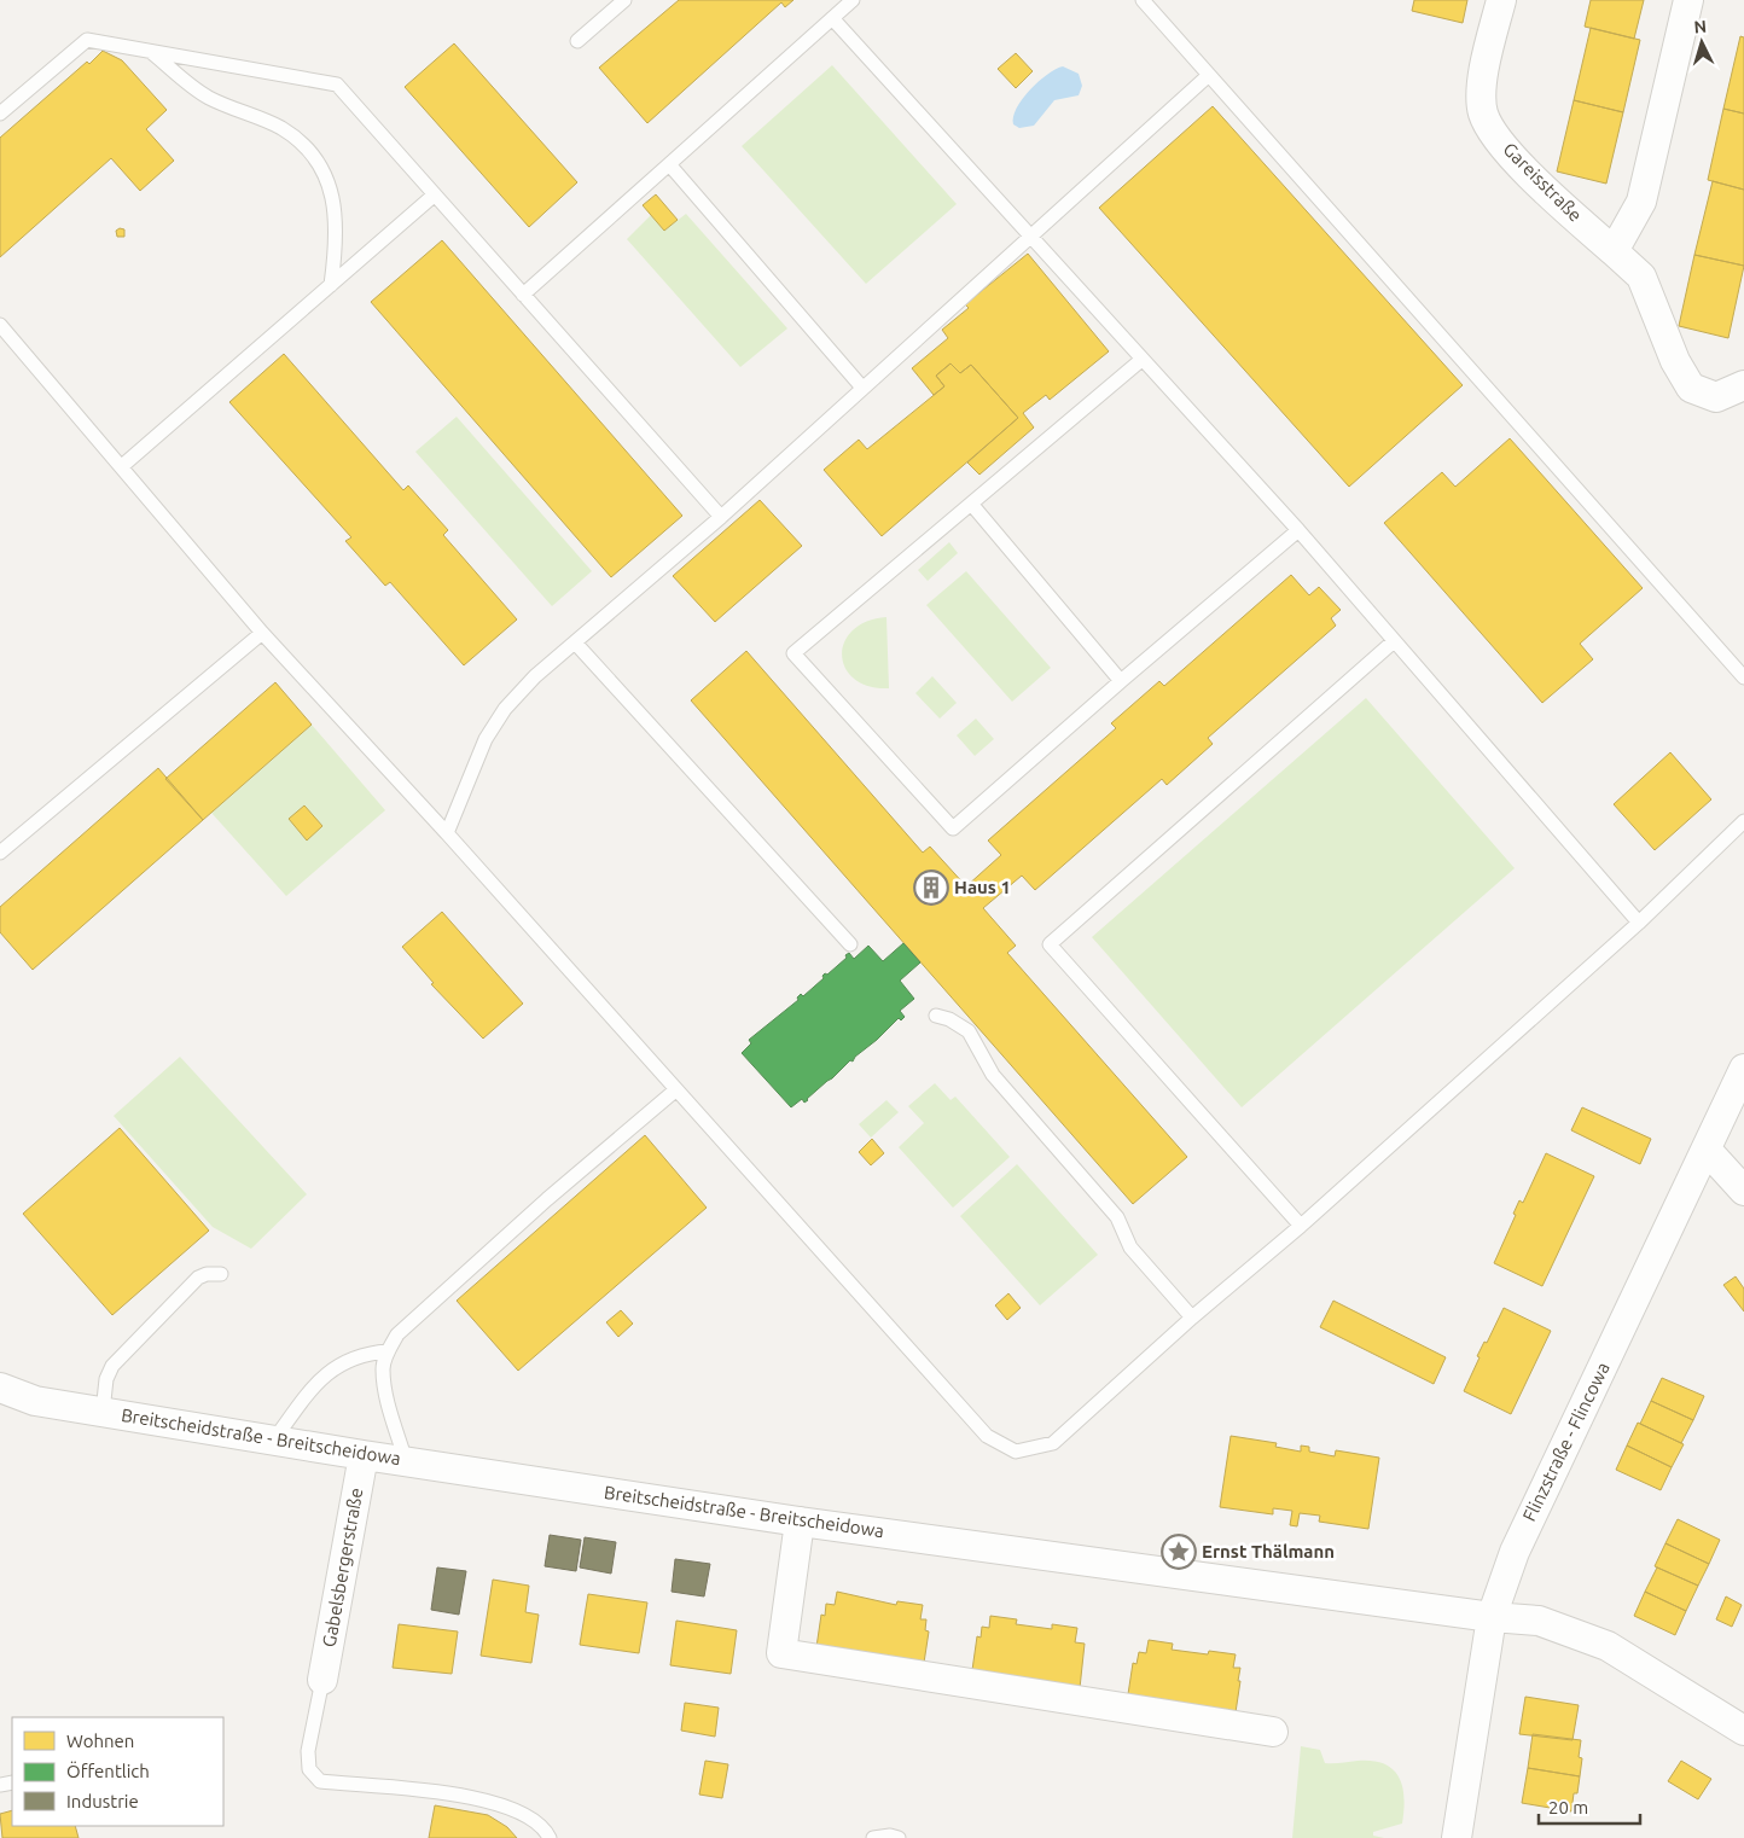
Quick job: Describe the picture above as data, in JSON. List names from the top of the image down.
{
  "streets": {
    "street": [
      "Gareisstraße",
      "Breitscheidstraße - Breitscheidowa",
      "Flinzstraße - Flincowa",
      "Gabelsbergerstraße"
    ]
  },
  "crossings": [
    ["Breitscheidstraße - Breitscheidowa", "Flinzstraße - Flincowa"],
    ["Breitscheidstraße - Breitscheidowa", "Gabelsbergerstraße"]
  ],
  "places": {
    "building": ["Haus 1"],
    "place": ["Ernst Thälmann"]
  },
  "legend": ["Wohnen", "Öffentlich", "Industrie"],
  "scale_bar": "20 m",
  "north": "top"
}
